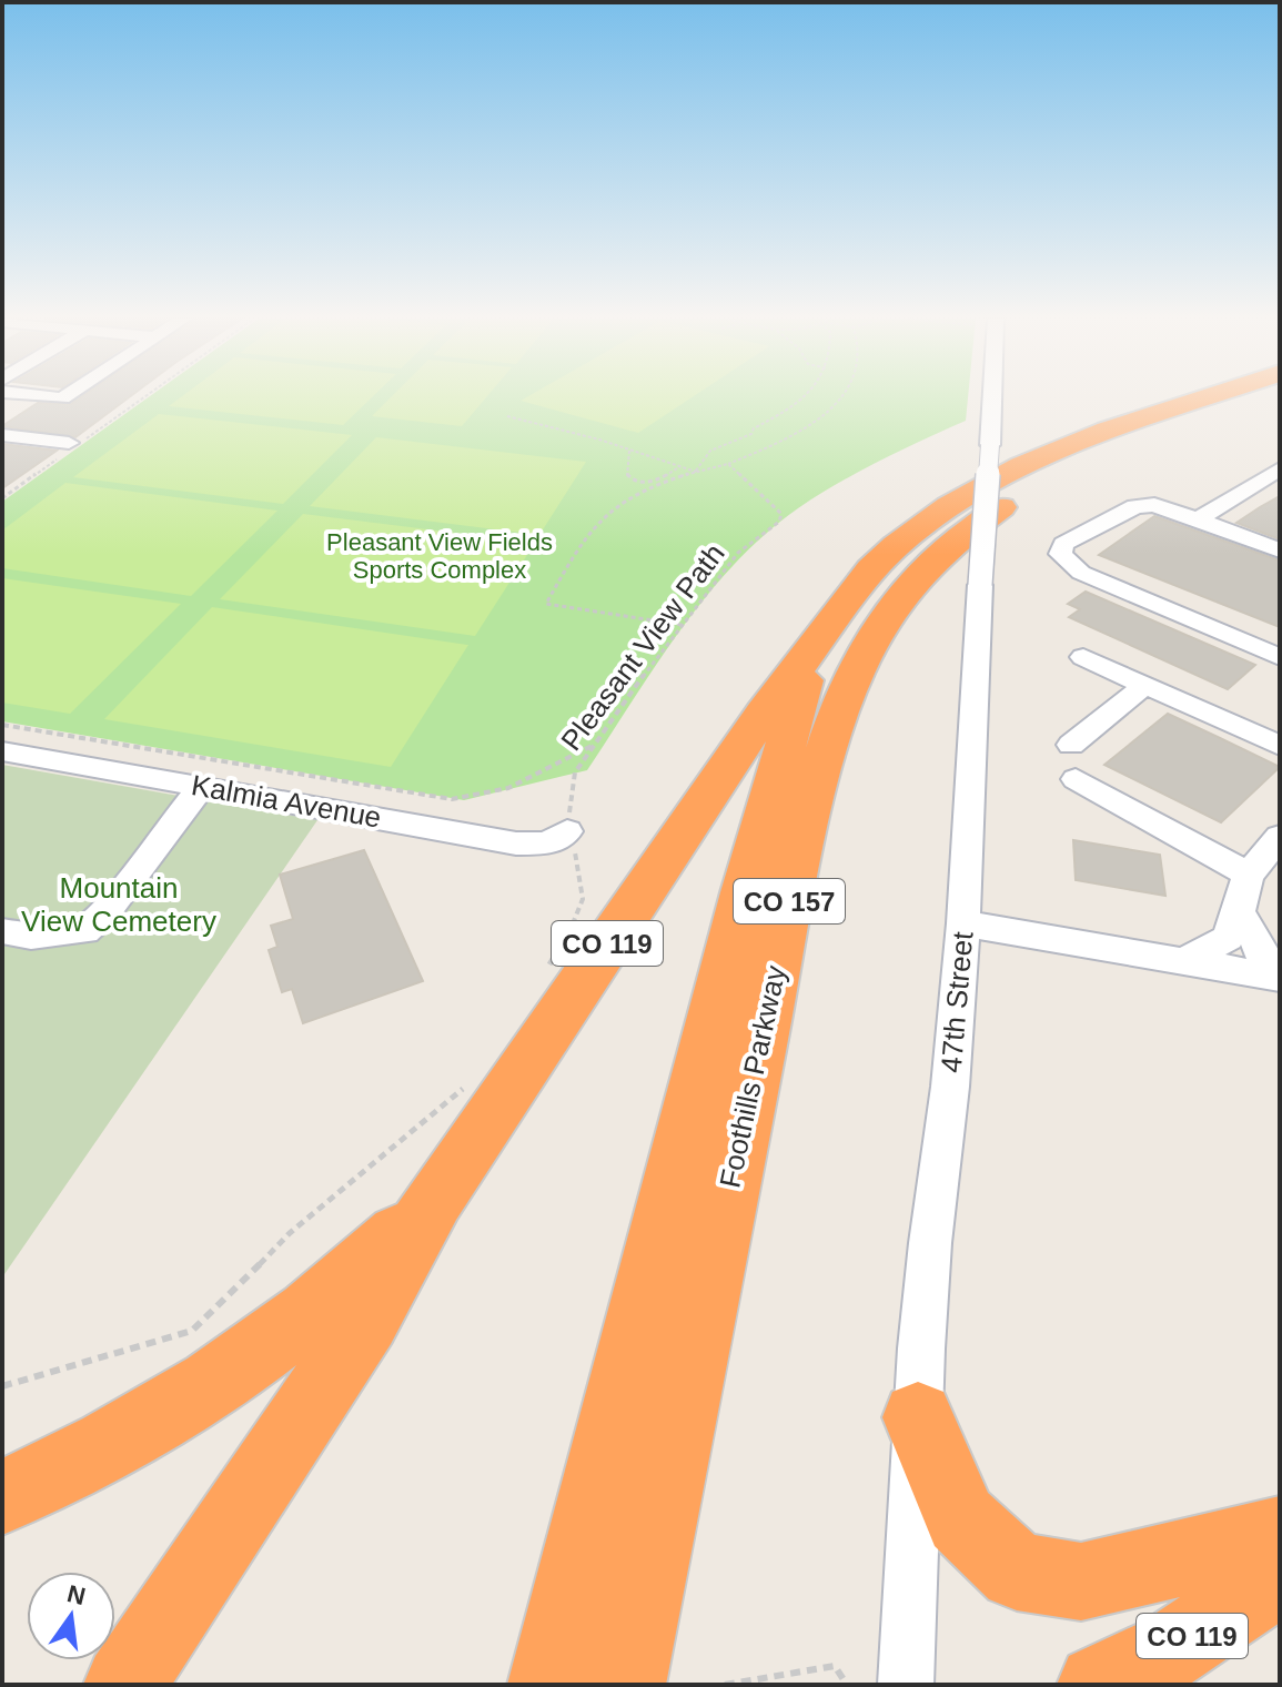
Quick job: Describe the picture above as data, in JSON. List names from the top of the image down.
{
  "streets": {
    "highway": ["CO 157", "CO 119", "Foothills Parkway"],
    "street": ["Kalmia Avenue", "47th Street"],
    "path": ["Pleasant View Path"]
  },
  "crossings": [
    ["Pleasant View Path", "Kalmia Avenue"],
    ["CO 119", "Foothills Parkway"]
  ],
  "parks": ["Pleasant View Fields Sports Complex", "Mountain View Cemetery"],
  "north": "top"
}
